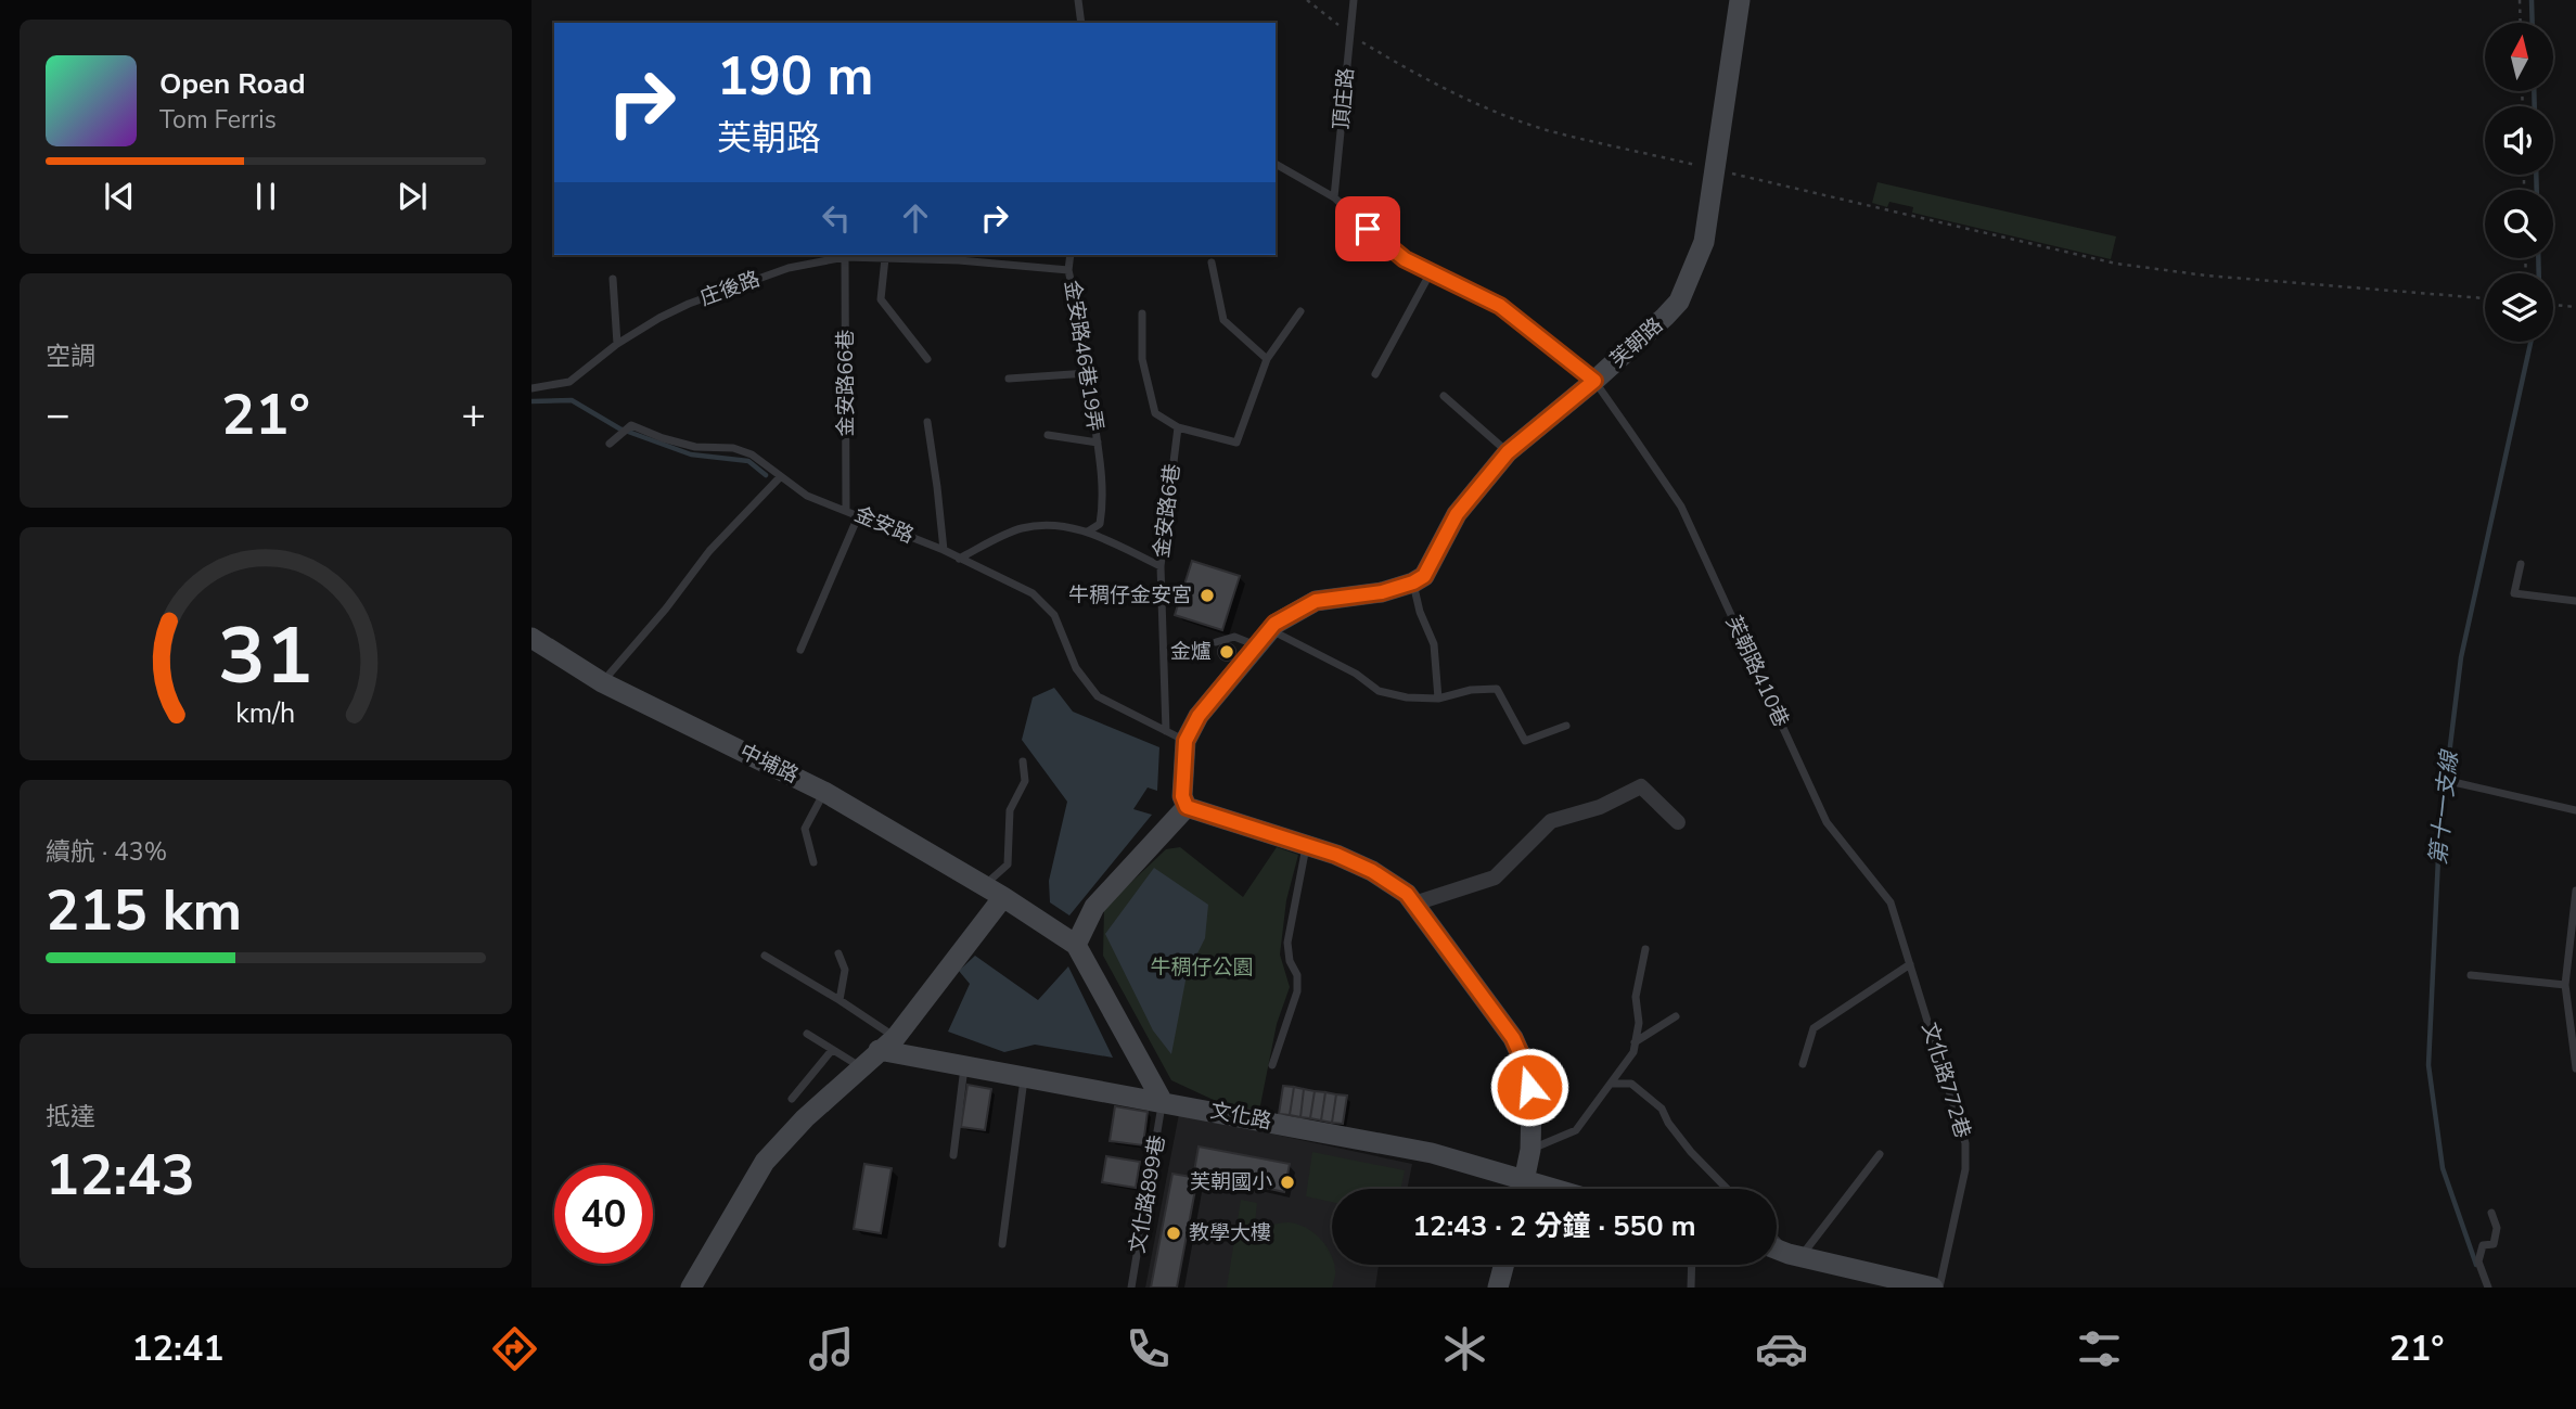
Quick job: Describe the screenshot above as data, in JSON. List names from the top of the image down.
{
  "streets": {
    "street": ["芙朝路", "中埔路", "文化路"],
    "lane": [
      "頂庄路",
      "庄後路",
      "金安路46巷19弄",
      "金安路66巷",
      "金安路6巷",
      "金安路",
      "芙朝路410巷",
      "文化路772巷",
      "文化路899巷"
    ]
  },
  "crossings": [
    ["庄後路", "金安路46巷19弄"],
    ["庄後路", "金安路66巷"],
    ["芙朝路", "芙朝路410巷"],
    ["金安路66巷", "金安路"],
    ["金安路6巷", "金安路"],
    ["芙朝路410巷", "文化路772巷"],
    ["文化路", "文化路899巷"]
  ],
  "water": ["第十一支線"],
  "parks": ["牛稠仔公園"],
  "places": [
    "牛稠仔金安宮",
    "金爐",
    "芙朝國小",
    "教學大樓"
  ],
  "north": "top",
  "page": {
    "turn": ["190 m", "芙朝路"],
    "song": ["Open Road", "Tom Ferris"],
    "tile": [
      "空調",
      ["續航 · 43%", "215 km"],
      ["抵達", "12:43"]
    ],
    "heat": ["−", "21°", "+"],
    "limit": "40",
    "trip": "12:43 · 2 分鐘 · 550 m",
    "tabs": ["12:41", "21°"],
    "gauge": ["31", "km/h"]
  }
}
